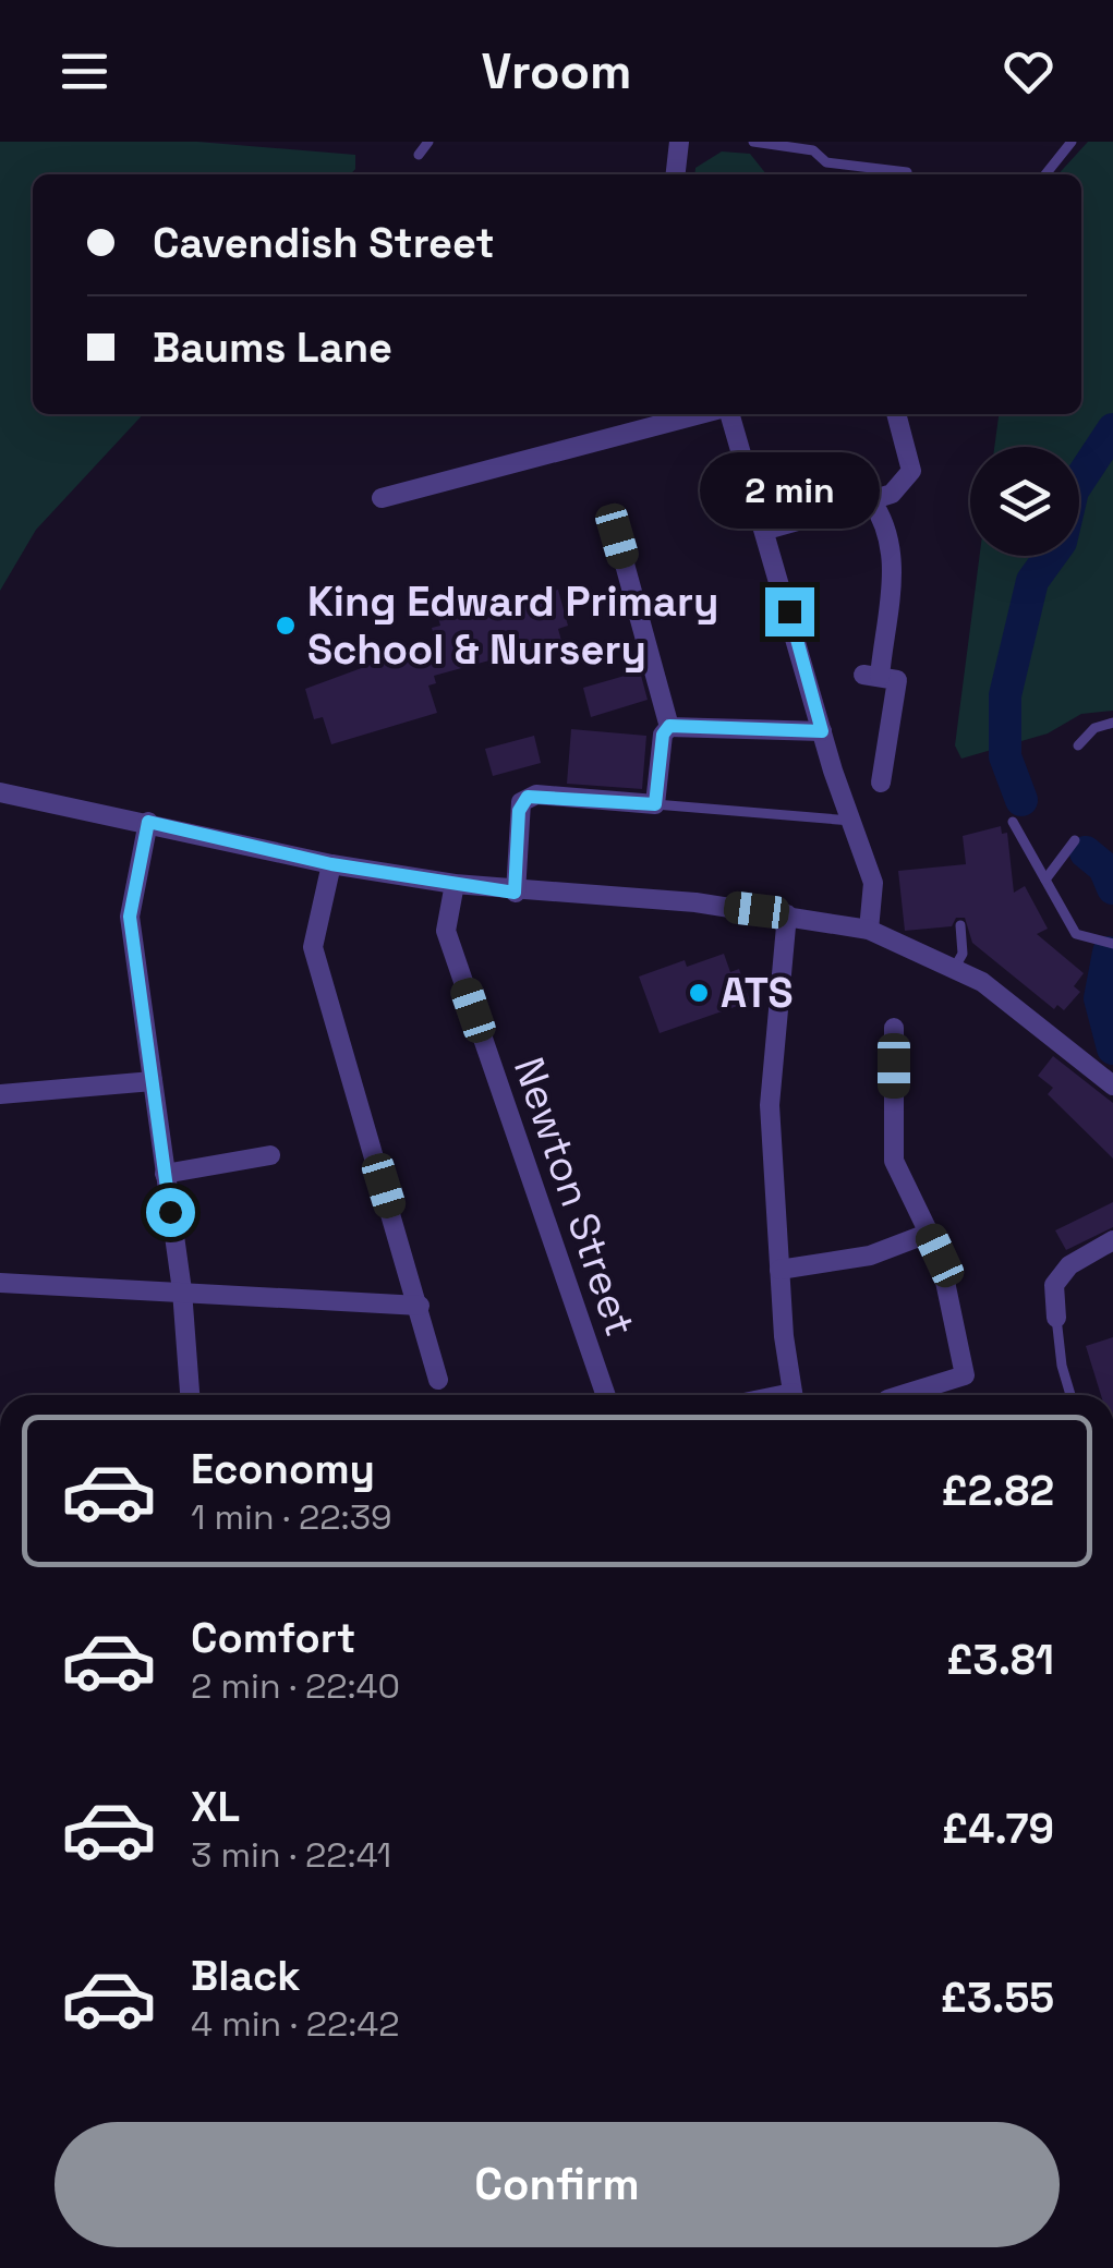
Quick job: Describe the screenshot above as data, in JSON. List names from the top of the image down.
{
  "streets": {
    "street": ["Newton Street"]
  },
  "places": ["King Edward Primary School & Nursery", "ATS"],
  "page": {
    "header": "Vroom",
    "banner": ["Cavendish Street", "Baums Lane"],
    "bubble": "2 min",
    "list": [
      {
        "name": "Economy",
        "note": "1 min · 22:39",
        "value": "£2.82"
      },
      {
        "name": "Comfort",
        "note": "2 min · 22:40",
        "value": "£3.81"
      },
      {
        "name": "XL",
        "note": "3 min · 22:41",
        "value": "£4.79"
      },
      {
        "name": "Black",
        "note": "4 min · 22:42",
        "value": "£3.55"
      }
    ],
    "buttons": "Confirm"
  }
}
